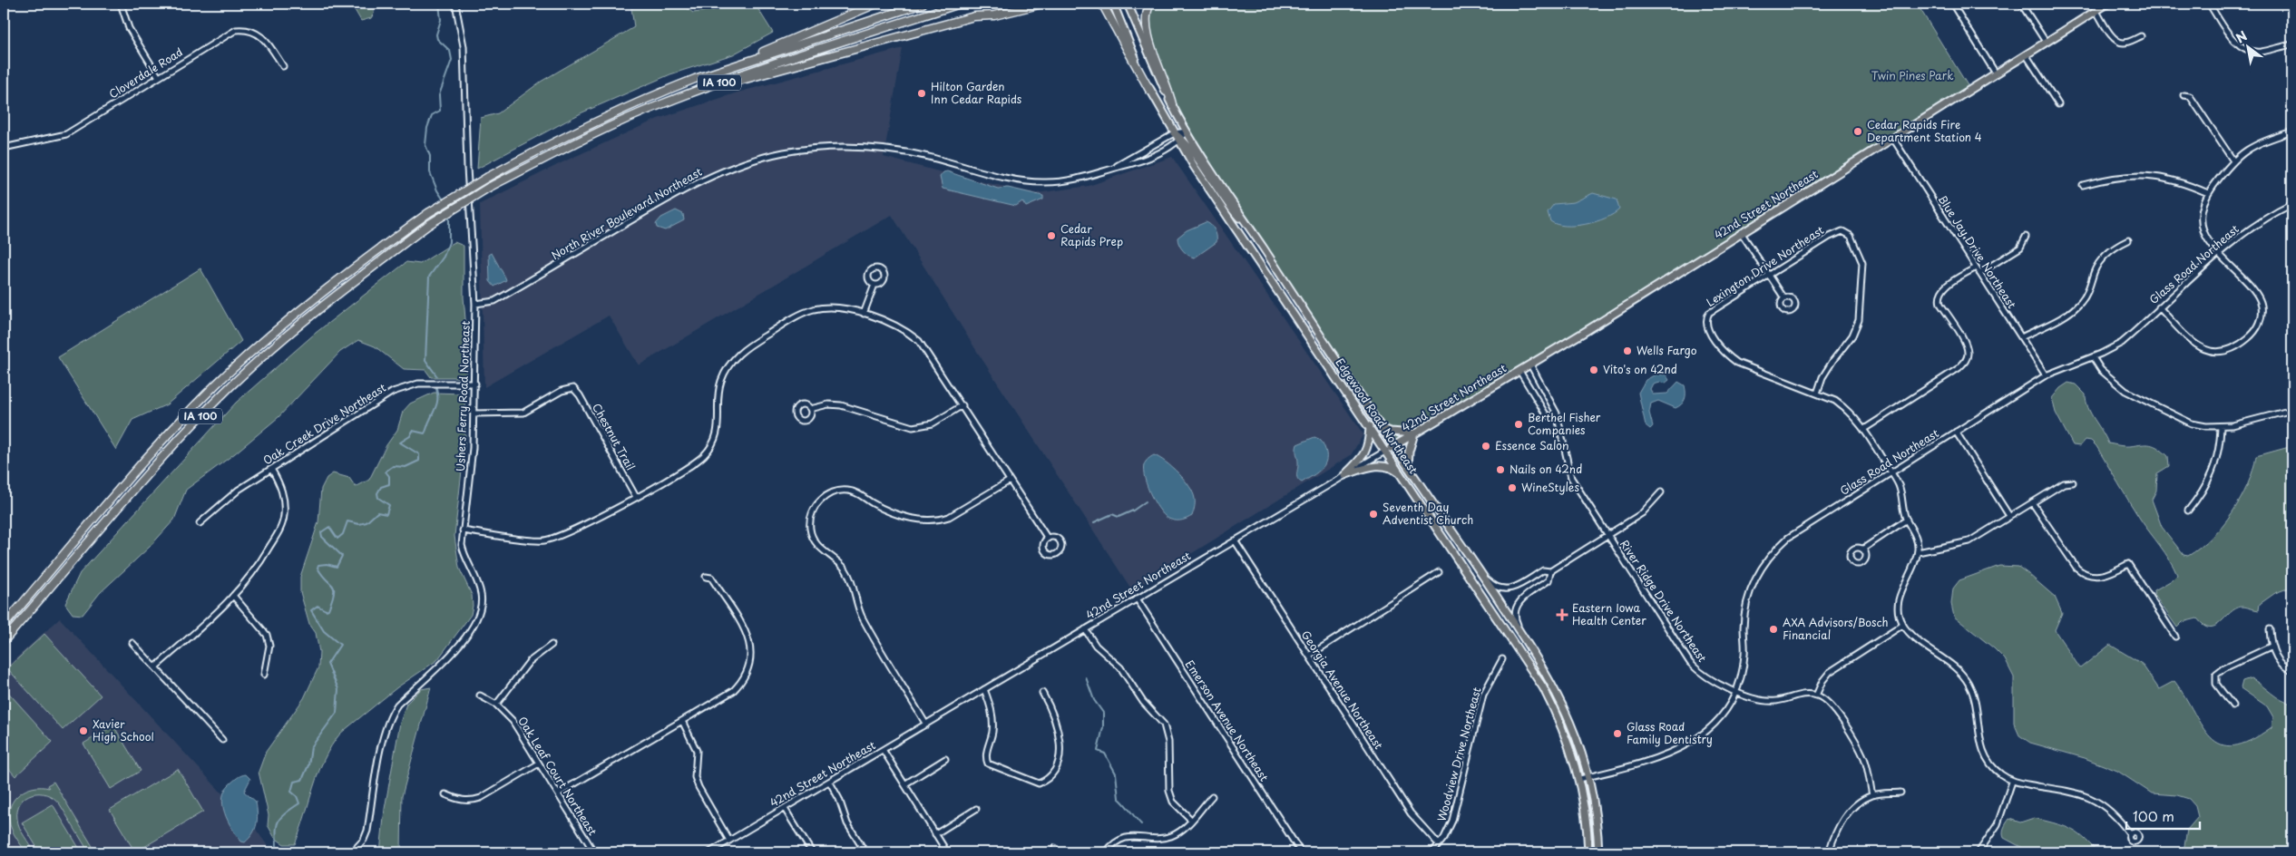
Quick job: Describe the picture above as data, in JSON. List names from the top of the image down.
{
  "streets": {
    "highway": ["IA 100"],
    "main road": ["42nd Street Northeast", "Edgewood Road Northeast"],
    "street": [
      "Cloverdale Road",
      "North River Boulevard Northeast",
      "Blue Jay Drive Northeast",
      "Glass Road Northeast",
      "Lexington Drive Northeast",
      "Ushers Ferry Road Northeast",
      "Oak Creek Drive Northeast",
      "Chestnut Trail",
      "River Ridge Drive Northeast",
      "Georgia Avenue Northeast",
      "Emerson Avenue Northeast",
      "Woodview Drive Northeast",
      "Oak Leaf Court Northeast"
    ]
  },
  "crossings": [
    ["42nd Street Northeast", "Blue Jay Drive Northeast"],
    ["42nd Street Northeast", "Edgewood Road Northeast"],
    ["42nd Street Northeast", "River Ridge Drive Northeast"],
    ["42nd Street Northeast", "Georgia Avenue Northeast"],
    ["42nd Street Northeast", "Emerson Avenue Northeast"],
    ["North River Boulevard Northeast", "Ushers Ferry Road Northeast"],
    ["North River Boulevard Northeast", "Edgewood Road Northeast"],
    ["Blue Jay Drive Northeast", "Glass Road Northeast"],
    ["Glass Road Northeast", "Lexington Drive Northeast"],
    ["Glass Road Northeast", "Edgewood Road Northeast"],
    ["Glass Road Northeast", "River Ridge Drive Northeast"],
    ["Ushers Ferry Road Northeast", "Oak Creek Drive Northeast"],
    ["Ushers Ferry Road Northeast", "Chestnut Trail"],
    ["Georgia Avenue Northeast", "Woodview Drive Northeast"]
  ],
  "parks": ["Twin Pines Park"],
  "places": {
    "other": [
      "Hilton Garden Inn Cedar Rapids",
      "Cedar Rapids Fire Department Station 4",
      "Cedar Rapids Prep",
      "Wells Fargo",
      "Vito's on 42nd",
      "Berthel Fisher Companies",
      "Essence Salon",
      "Nails on 42nd",
      "WineStyles",
      "Seventh Day Adventist Church",
      "AXA Advisors/Bosch Financial",
      "Xavier High School",
      "Glass Road Family Dentistry"
    ],
    "health": ["Eastern Iowa Health Center"]
  },
  "scale_bar": "100 m",
  "north": "top left"
}
